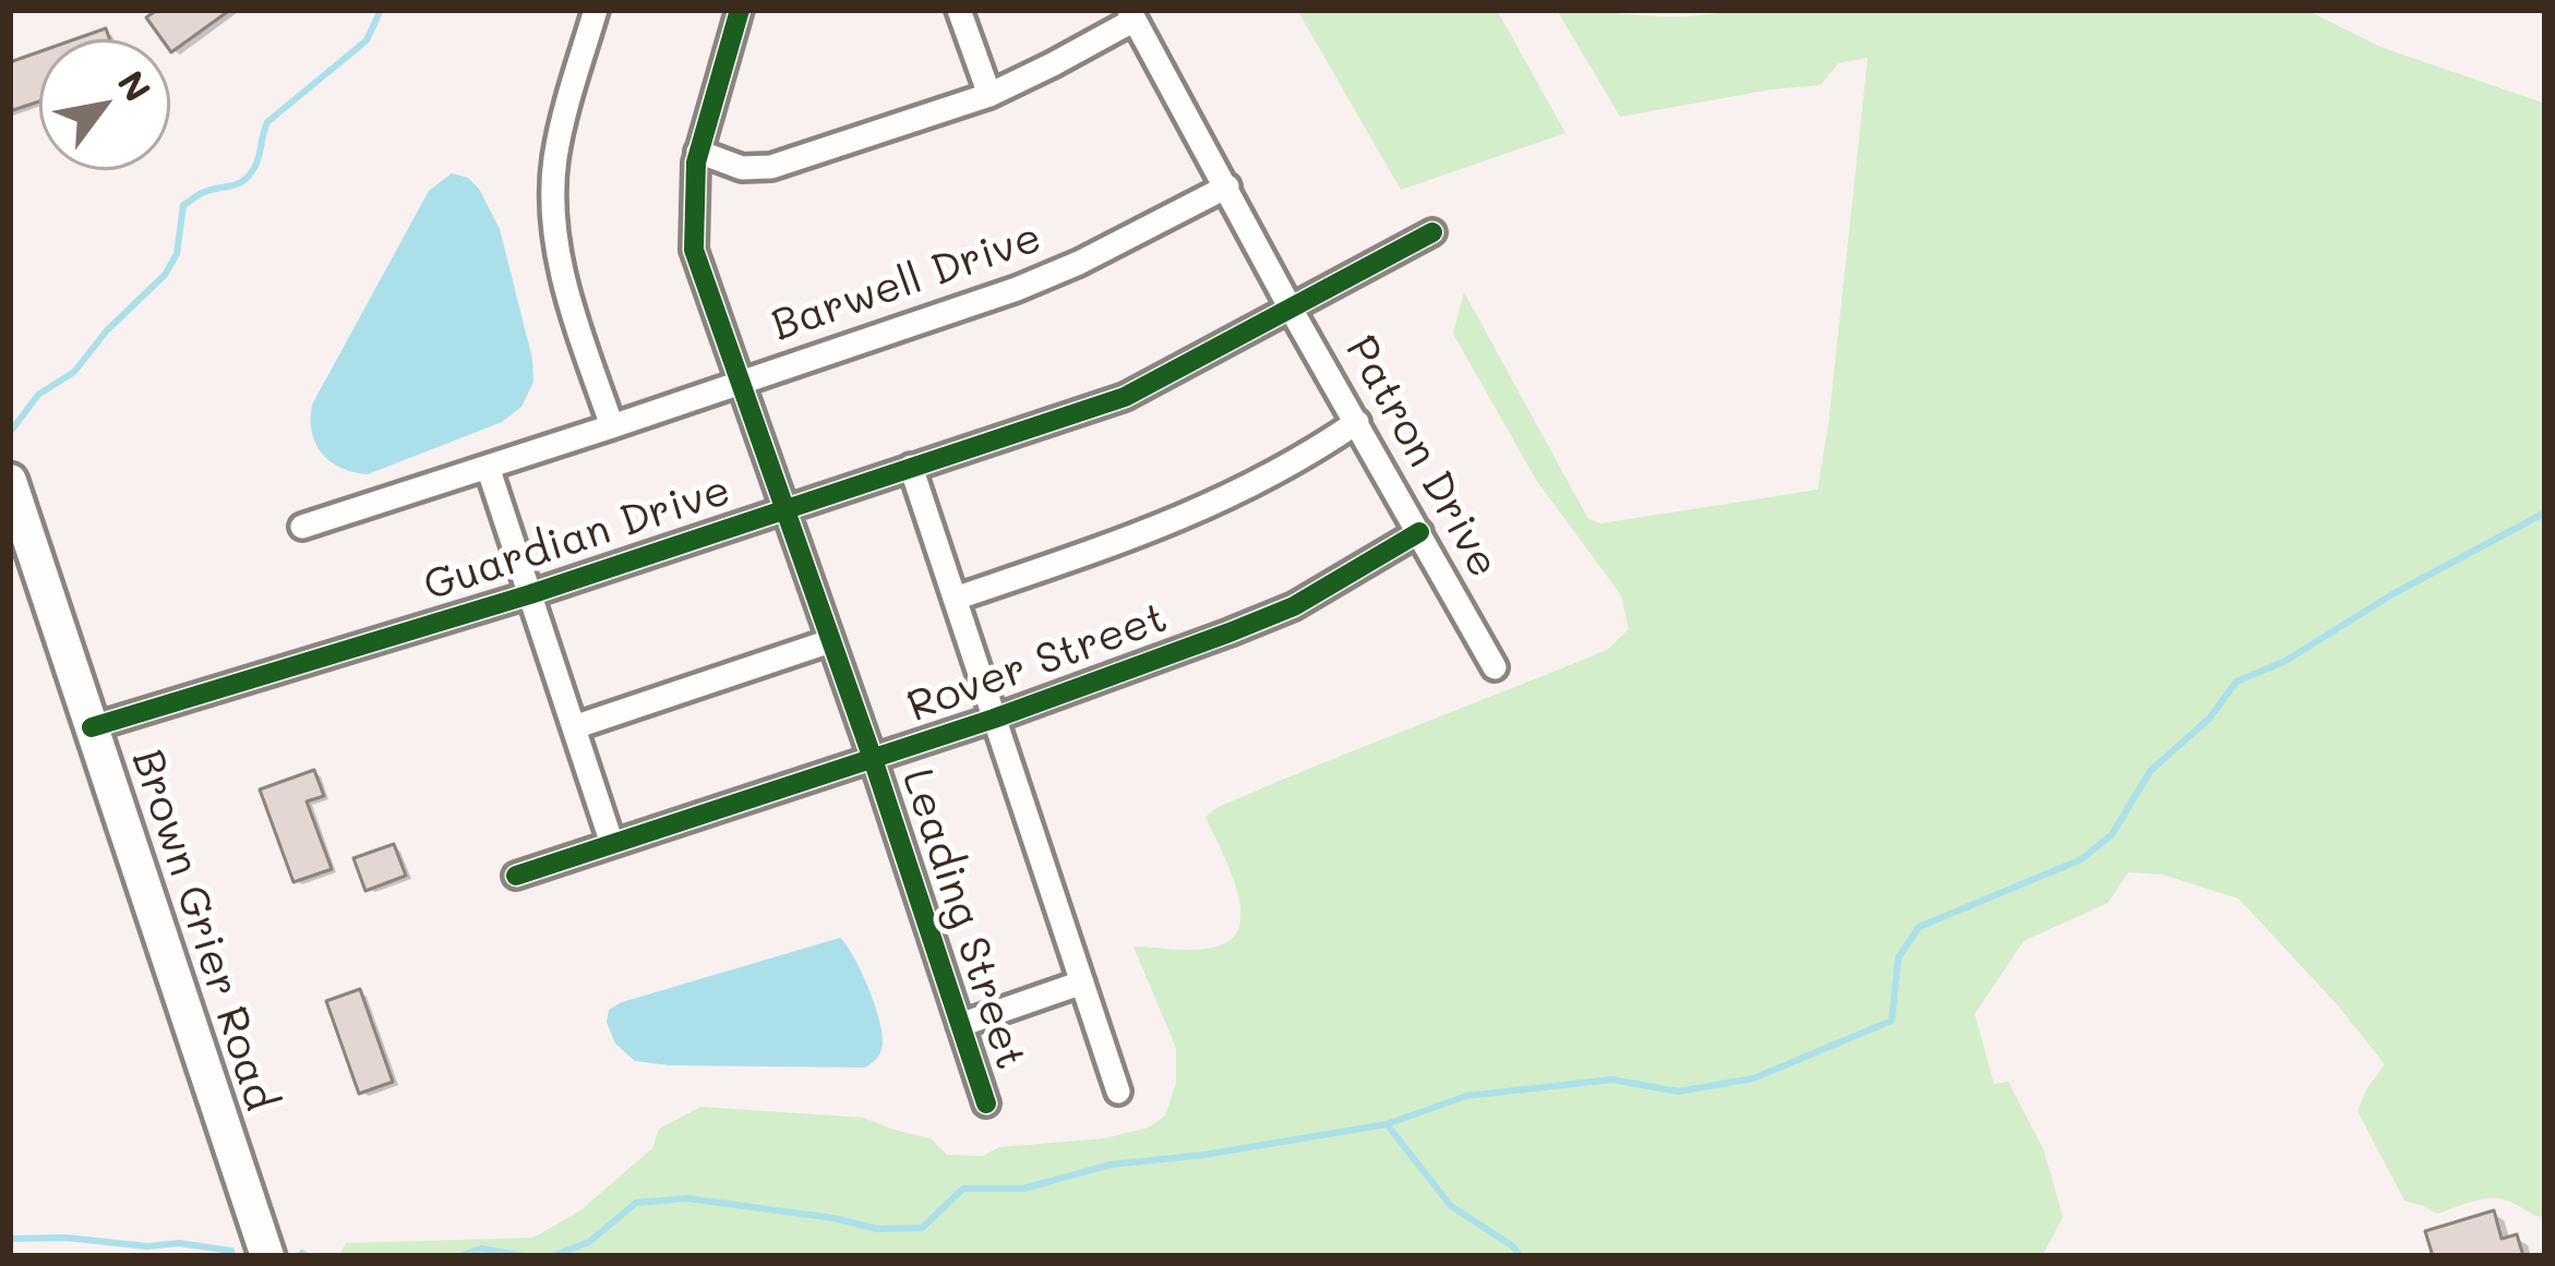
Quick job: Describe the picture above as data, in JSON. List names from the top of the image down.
{
  "streets": {
    "main road": ["Brown Grier Road"],
    "street": [
      "Barwell Drive",
      "Patron Drive",
      "Guardian Drive",
      "Rover Street",
      "Leading Street"
    ]
  },
  "crossings": [
    ["Barwell Drive", "Patron Drive"],
    ["Barwell Drive", "Leading Street"],
    ["Patron Drive", "Guardian Drive"],
    ["Patron Drive", "Rover Street"],
    ["Guardian Drive", "Leading Street"],
    ["Guardian Drive", "Brown Grier Road"],
    ["Rover Street", "Leading Street"]
  ],
  "north": "top right"
}
